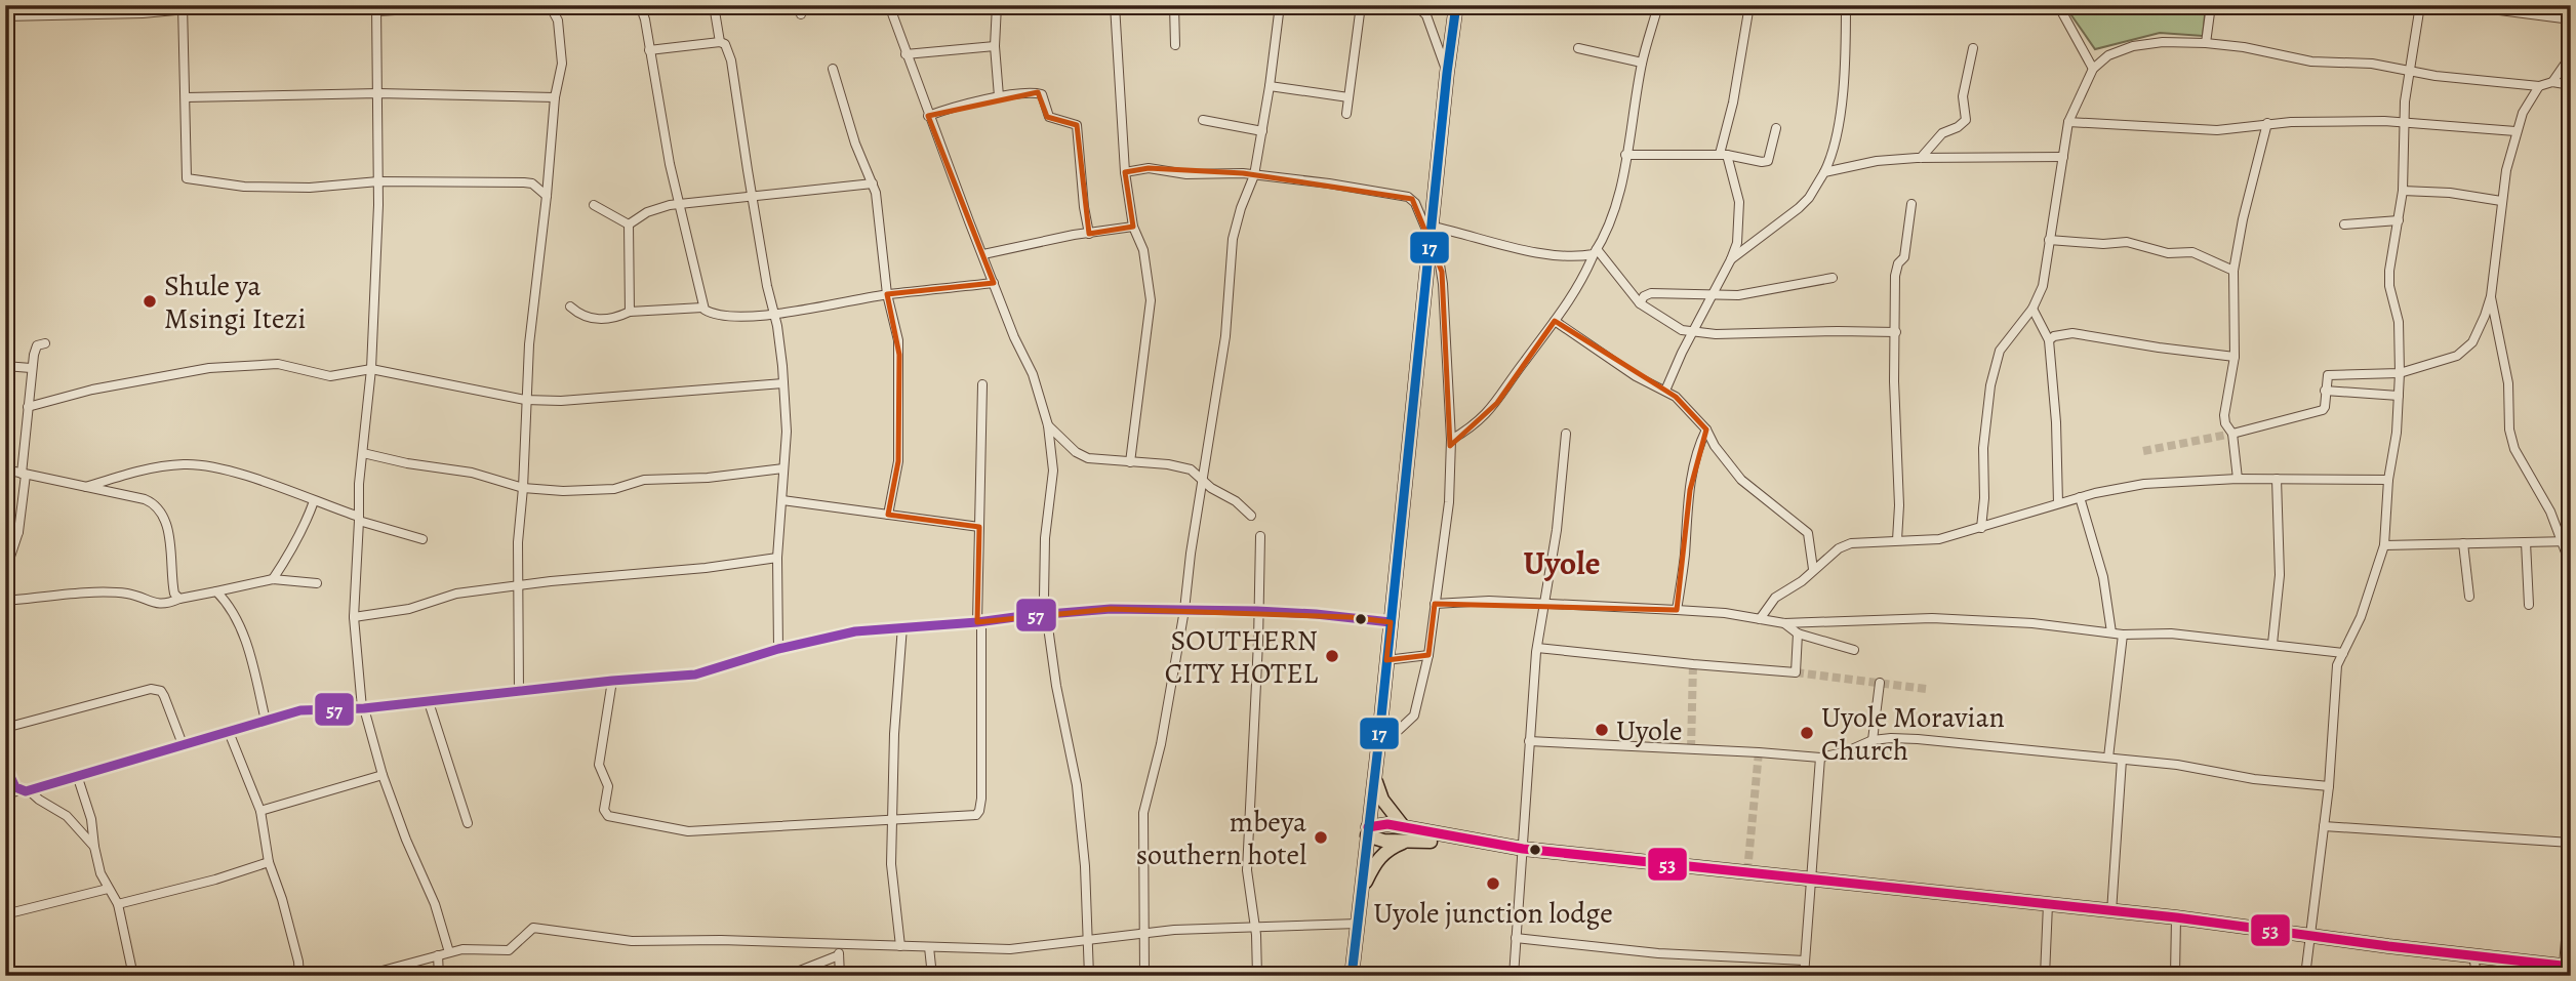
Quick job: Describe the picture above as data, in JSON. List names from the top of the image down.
{
  "districts": ["Uyole"],
  "places": [
    "Shule ya Msingi Itezi",
    "SOUTHERN CITY HOTEL",
    "Uyole",
    "Uyole Moravian Church",
    "mbeya southern hotel",
    "Uyole junction lodge"
  ],
  "lines": ["transit line 17", "transit line 57", "transit line 53"]
}
